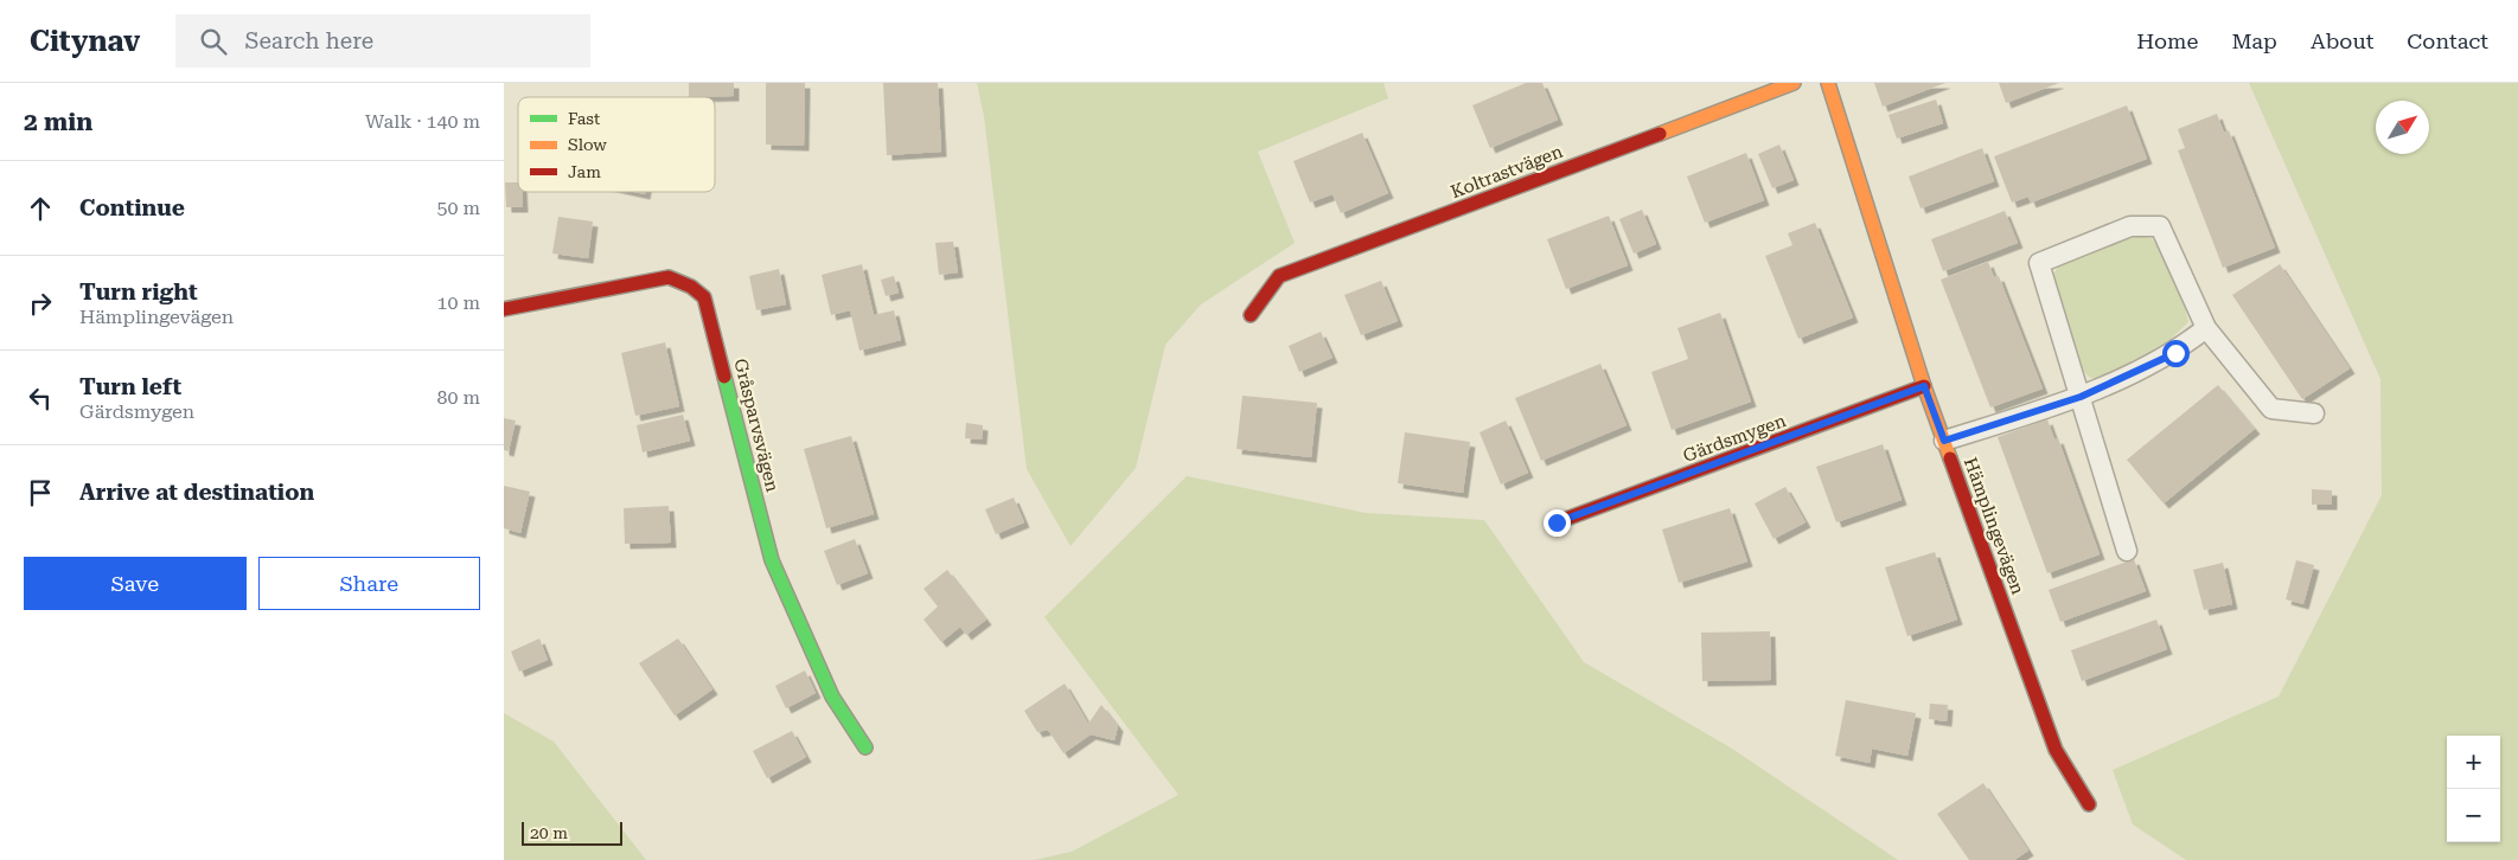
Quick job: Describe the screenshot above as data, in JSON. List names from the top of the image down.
{
  "streets": {
    "street": [
      "Koltrastvägen",
      "Gråsparvsvägen",
      "Gärdsmygen",
      "Hämplingevägen"
    ]
  },
  "crossings": [
    ["Gärdsmygen", "Hämplingevägen"]
  ],
  "legend": ["Fast", "Slow", "Jam"],
  "scale_bar": "20 m",
  "north": "top right",
  "page": {
    "header": "Citynav",
    "search": "Search here",
    "nav": [
      "Home",
      "Map",
      "About",
      "Contact"
    ],
    "heading": ["2 min", "Walk · 140 m"],
    "list": [
      ["Continue", "50 m"],
      ["Turn right", "Hämplingevägen", "10 m"],
      ["Turn left", "Gärdsmygen", "80 m"],
      "Arrive at destination"
    ],
    "buttons": ["Save", "Share"],
    "map_buttons": ["+", "−"],
    "scale": "20 m"
  }
}
